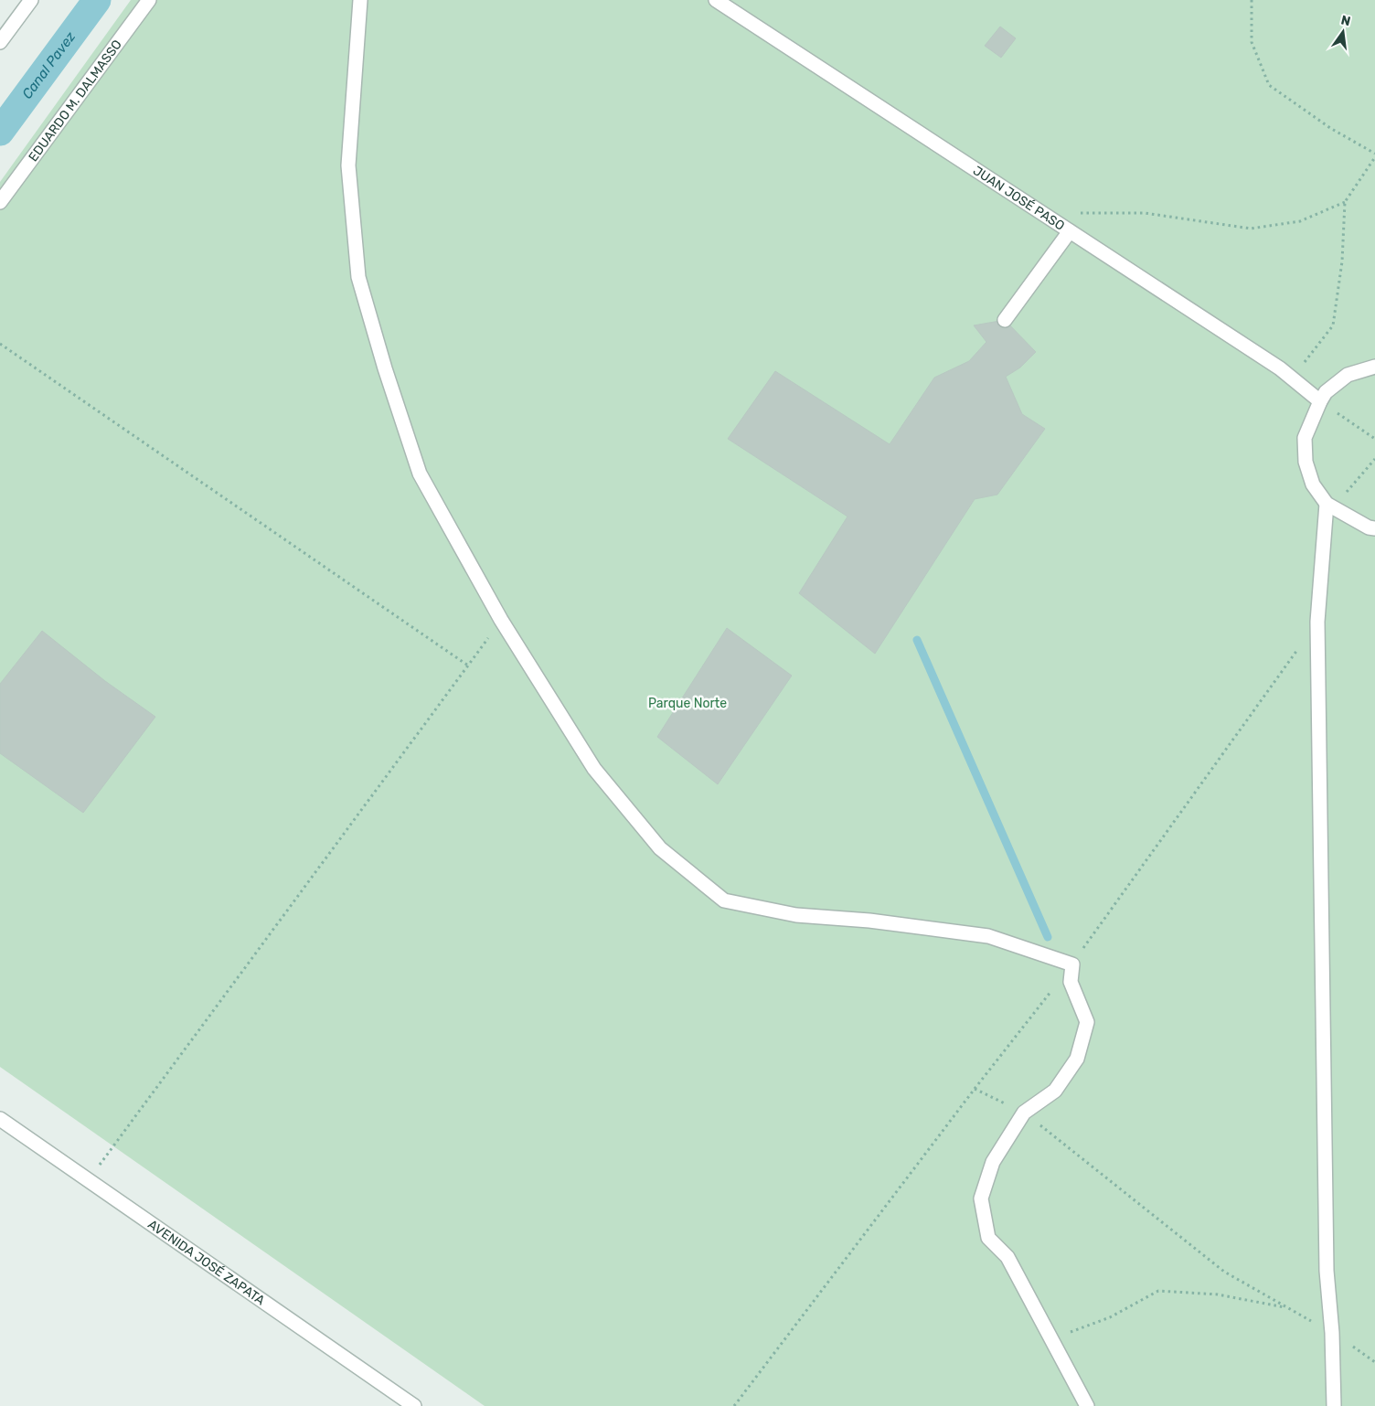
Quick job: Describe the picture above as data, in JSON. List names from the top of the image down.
{
  "streets": {
    "street": ["EDUARDO M. DALMASSO", "JUAN JOSÉ PASO", "AVENIDA JOSÉ ZAPATA"]
  },
  "water": ["Canal Pavez"],
  "parks": ["Parque Norte"],
  "north": "top"
}
